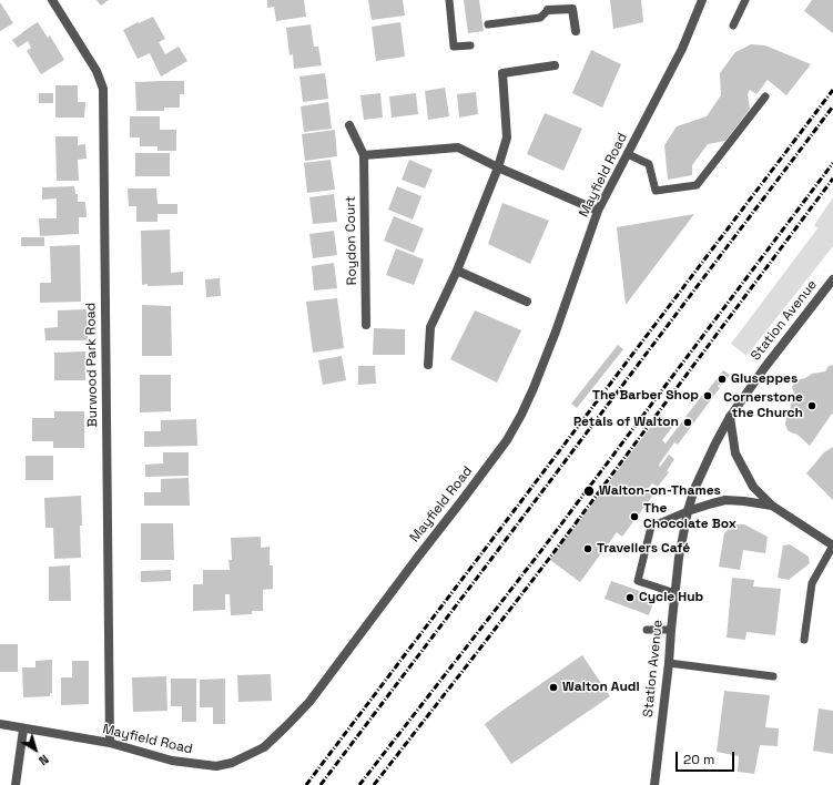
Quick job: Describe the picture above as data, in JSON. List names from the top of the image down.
{
  "streets": {
    "street": [
      "Mayfield Road",
      "Roydon Court",
      "Station Avenue",
      "Burwood Park Road"
    ]
  },
  "crossings": [
    ["Mayfield Road", "Burwood Park Road"]
  ],
  "places": [
    "Giuseppes",
    "The Barber Shop",
    "Cornerstone the Church",
    "Petals of Walton",
    "Walton-on-Thames",
    "The Chocolate Box",
    "Travellers Café",
    "Cycle Hub",
    "Walton Audi"
  ],
  "scale_bar": "20 m",
  "north": "bottom right"
}
